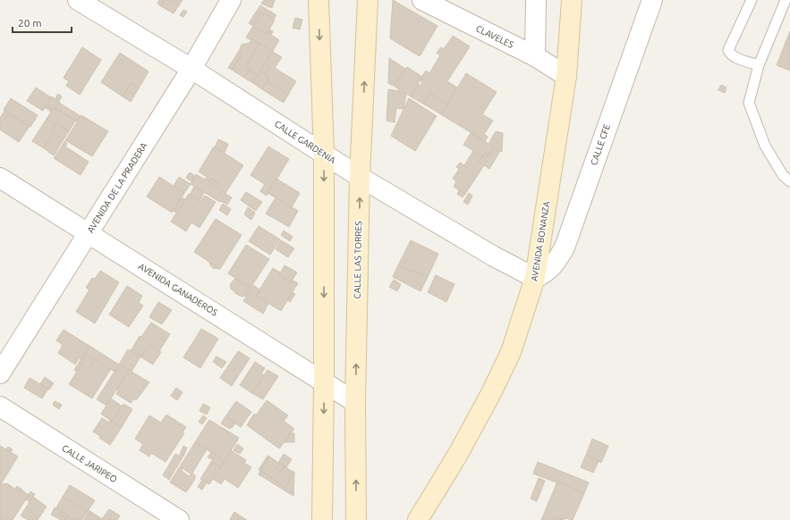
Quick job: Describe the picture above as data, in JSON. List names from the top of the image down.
{
  "streets": {
    "street": [
      "CLAVELES",
      "CALLE GARDENIA",
      "CALLE CFE",
      "AVENIDA DE LA PRADERA",
      "AVENIDA BONANZA",
      "CALLE LAS TORRES",
      "AVENIDA GANADEROS",
      "CALLE JARIPEO"
    ]
  },
  "crossings": [
    ["CLAVELES", "AVENIDA BONANZA"],
    ["CALLE GARDENIA", "CALLE CFE"],
    ["CALLE GARDENIA", "AVENIDA DE LA PRADERA"],
    ["CALLE GARDENIA", "AVENIDA BONANZA"],
    ["CALLE GARDENIA", "CALLE LAS TORRES"],
    ["CALLE CFE", "AVENIDA BONANZA"],
    ["AVENIDA DE LA PRADERA", "AVENIDA GANADEROS"],
    ["CALLE LAS TORRES", "AVENIDA GANADEROS"]
  ],
  "scale_bar": "20 m"
}
